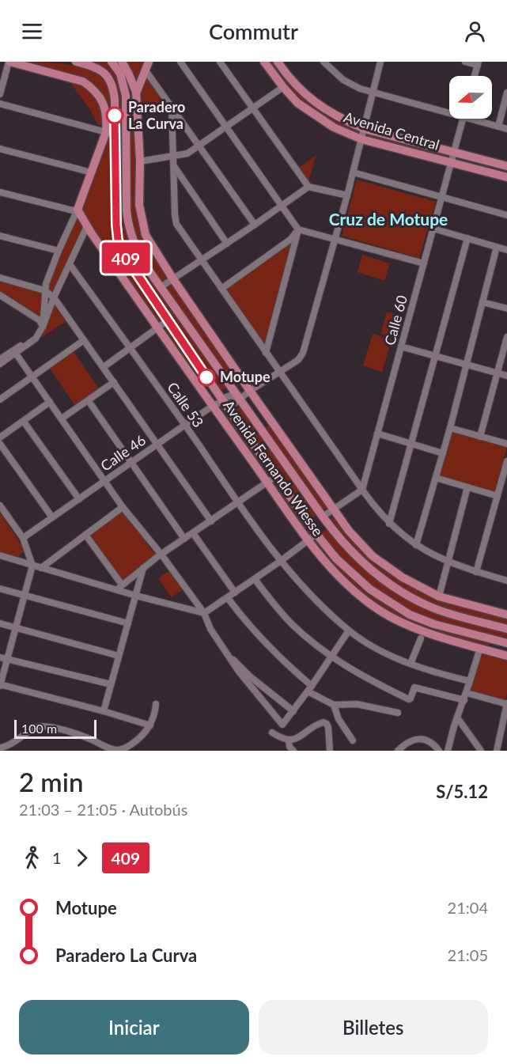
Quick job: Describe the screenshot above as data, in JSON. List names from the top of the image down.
{
  "streets": {
    "main road": ["Avenida Central", "Avenida Fernando Wiesse"],
    "street": ["Calle 60", "Calle 53", "Calle 46"]
  },
  "crossings": [
    ["Avenida Central", "Calle 60"],
    ["Calle 53", "Calle 46"],
    ["Calle 46", "Avenida Fernando Wiesse"]
  ],
  "districts": ["Cruz de Motupe"],
  "places": ["Paradero La Curva", "Motupe"],
  "lines": ["bus line 409"],
  "scale_bar": "100 m",
  "north": "left",
  "page": {
    "header": "Commutr",
    "on_map": "409",
    "scale": "100 m",
    "heading": ["2 min", "21:03 – 21:05 · Autobús", "S/5.12"],
    "legs": ["1", "409"],
    "list": [
      {
        "name": "Motupe",
        "value": "21:04"
      },
      {
        "name": "Paradero La Curva",
        "value": "21:05"
      }
    ],
    "buttons": ["Iniciar", "Billetes"]
  }
}
